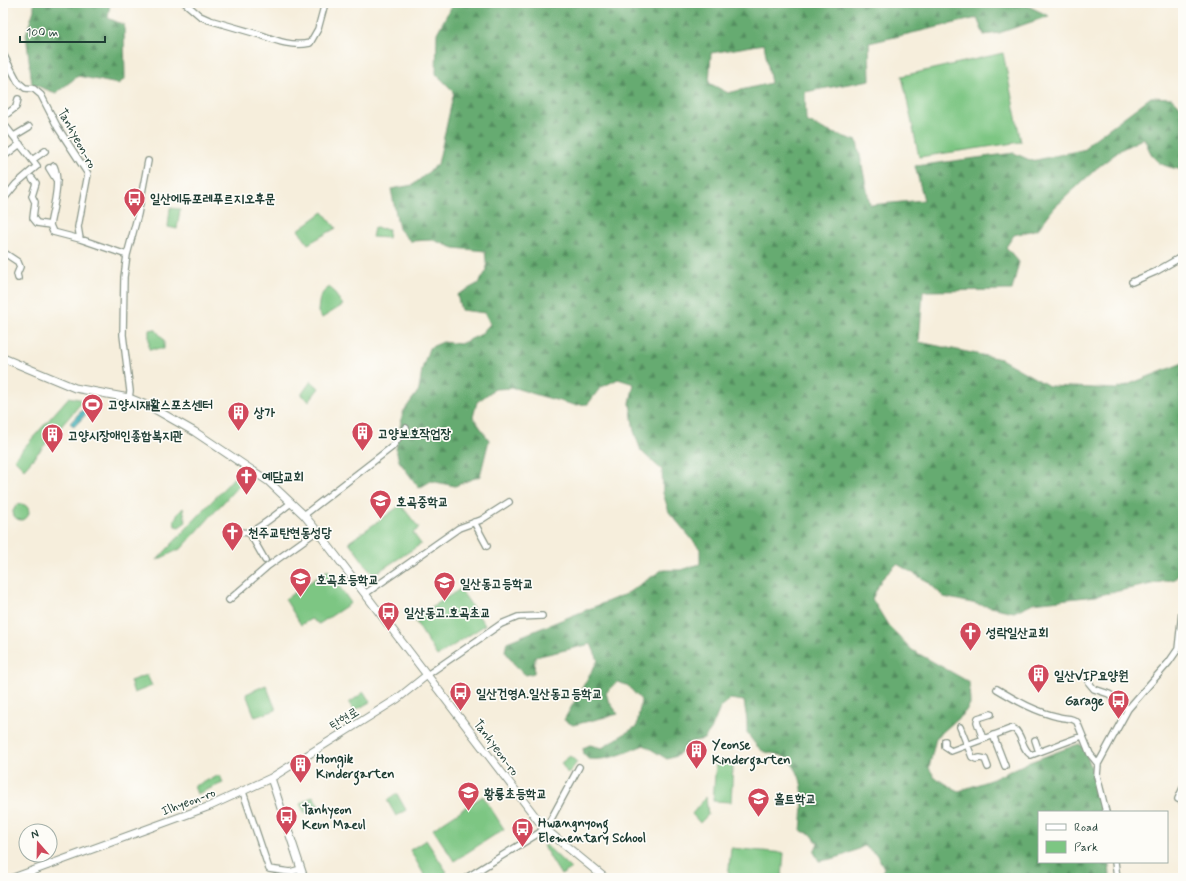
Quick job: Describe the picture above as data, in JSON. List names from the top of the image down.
{
  "streets": {
    "main road": ["Tanhyeon-ro", "탄현로", "Ilhyeon-ro"]
  },
  "crossings": [
    ["Tanhyeon-ro", "탄현로"],
    ["탄현로", "Ilhyeon-ro"]
  ],
  "places": {
    "bus stop": [
      "일산에듀포레푸르지오후문",
      "일산동고.호곡초교",
      "일산건영A.일산동고등학교",
      "Garage",
      "Tanhyeon Keun Maeul",
      "Hwangnyong Elementary School"
    ],
    "sports": ["고양시재활스포츠센터"],
    "building": [
      "상가",
      "고양보호작업장",
      "고양시장애인종합복지관",
      "일산VIP요양원",
      "Yeonse Kindergarten",
      "Hongik Kindergarten"
    ],
    "church": ["예담교회", "천주교탄현동성당", "성락일산교회"],
    "school or university": [
      "호곡중학교",
      "호곡초등학교",
      "일산동고등학교",
      "황룡초등학교",
      "홀트학교"
    ]
  },
  "legend": ["Road", "Park"],
  "scale_bar": "100 m",
  "north": "top"
}
